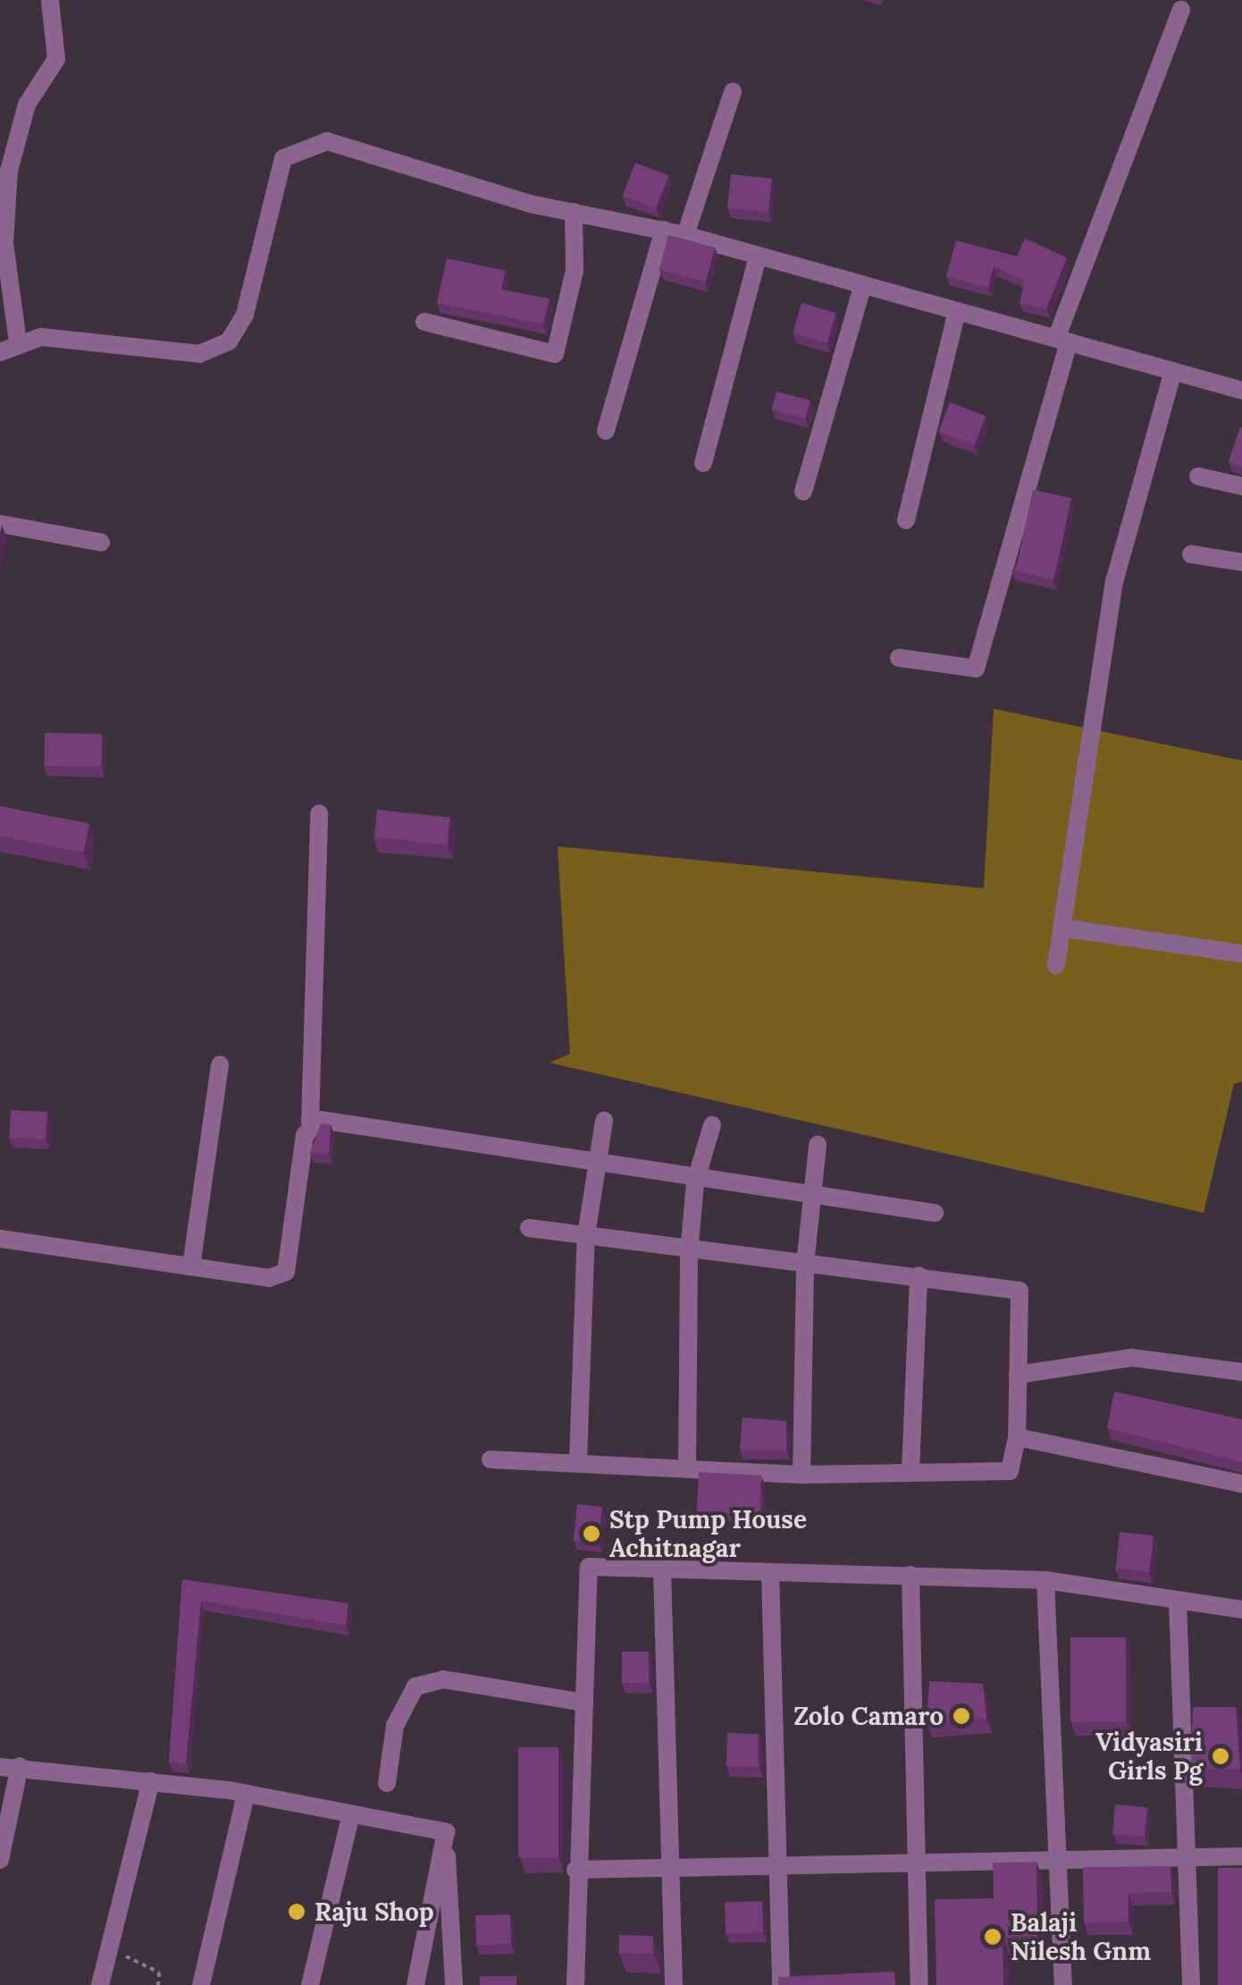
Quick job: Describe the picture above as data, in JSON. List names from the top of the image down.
{
  "places": [
    "Stp Pump House Achitnagar",
    "Zolo Camaro",
    "Vidyasiri Girls Pg",
    "Raju Shop",
    "Balaji Nilesh Gnm"
  ]
}
